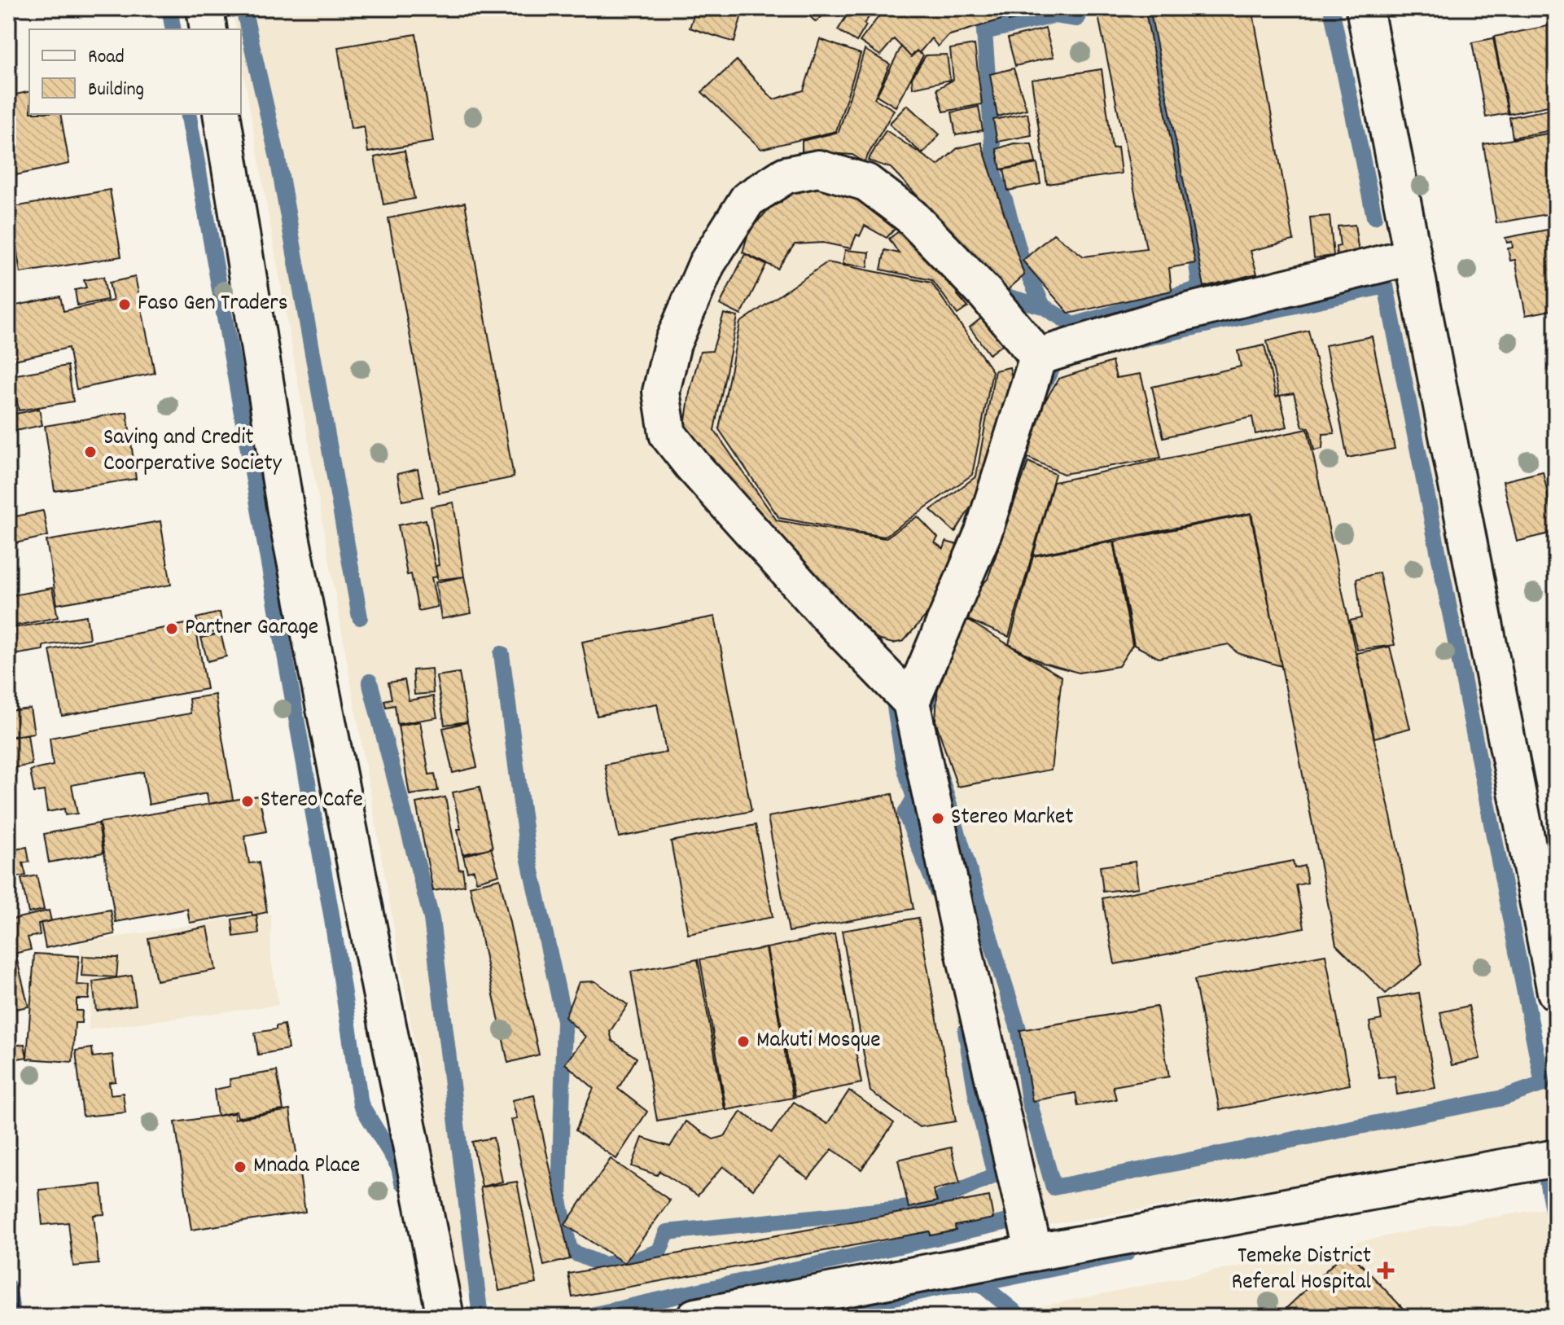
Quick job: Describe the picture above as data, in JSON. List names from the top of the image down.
{
  "places": {
    "other": [
      "Faso Gen Traders",
      "Saving and Credit Coorperative Society",
      "Partner Garage",
      "Stereo Cafe",
      "Stereo Market",
      "Makuti Mosque",
      "Mnada Place"
    ],
    "health": ["Temeke District Referal Hospital"]
  },
  "legend": ["Road", "Building"]
}
